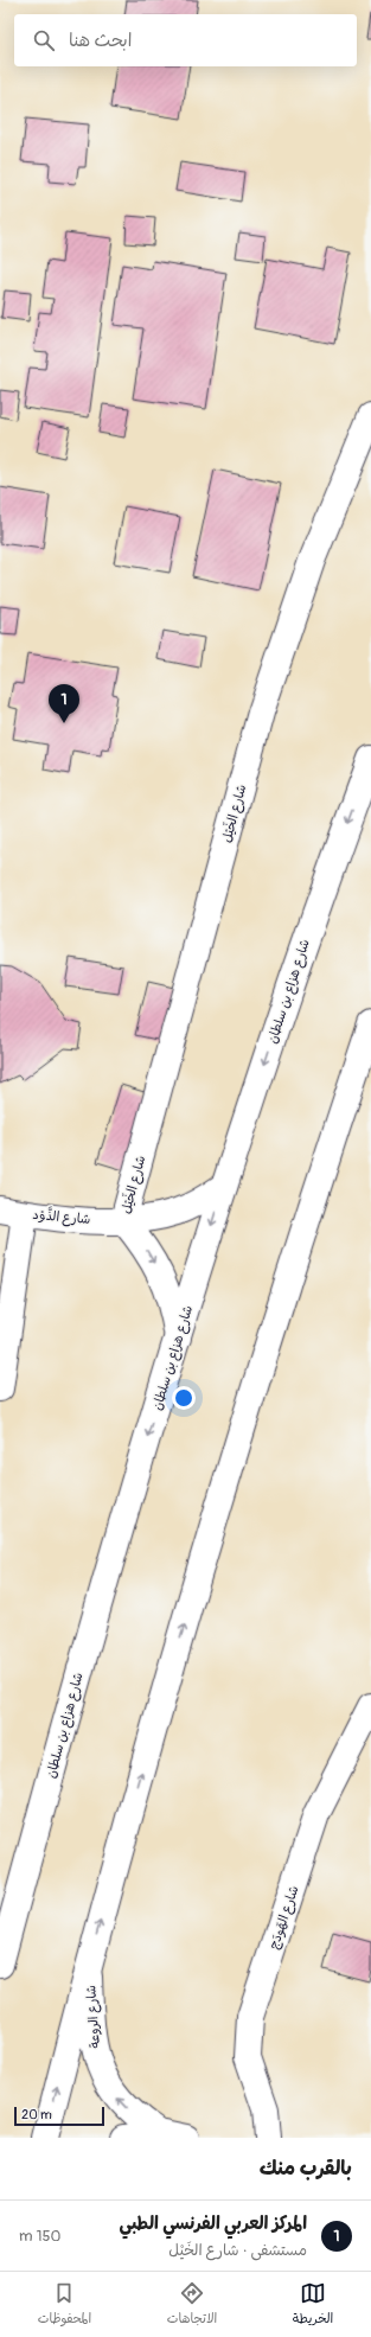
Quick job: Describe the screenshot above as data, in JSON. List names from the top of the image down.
{
  "streets": {
    "main road": [
      "شارع الخَيْل",
      "شارع هزاع بن سلطان",
      "شارع الذَّوْد",
      "شارع الهَودَج",
      "شارع الروعة"
    ]
  },
  "crossings": [
    ["شارع الخَيْل", "شارع الذَّوْد"],
    ["شارع هزاع بن سلطان", "شارع الذَّوْد"]
  ],
  "one_way": ["شارع الروعة"],
  "scale_bar": "20 m",
  "page": {
    "search": "ابحث هنا",
    "pins": "1",
    "scale": "20 m",
    "heading": "بالقرب منك",
    "list": [
      {
        "mark": "1",
        "name": "المركز العربي الفرنسي الطبي",
        "note": "مستشفى · شارع الخَيْل",
        "value": "150 m"
      }
    ],
    "nav": ["الخريطة", "الاتجاهات", "المحفوظات"]
  }
}
